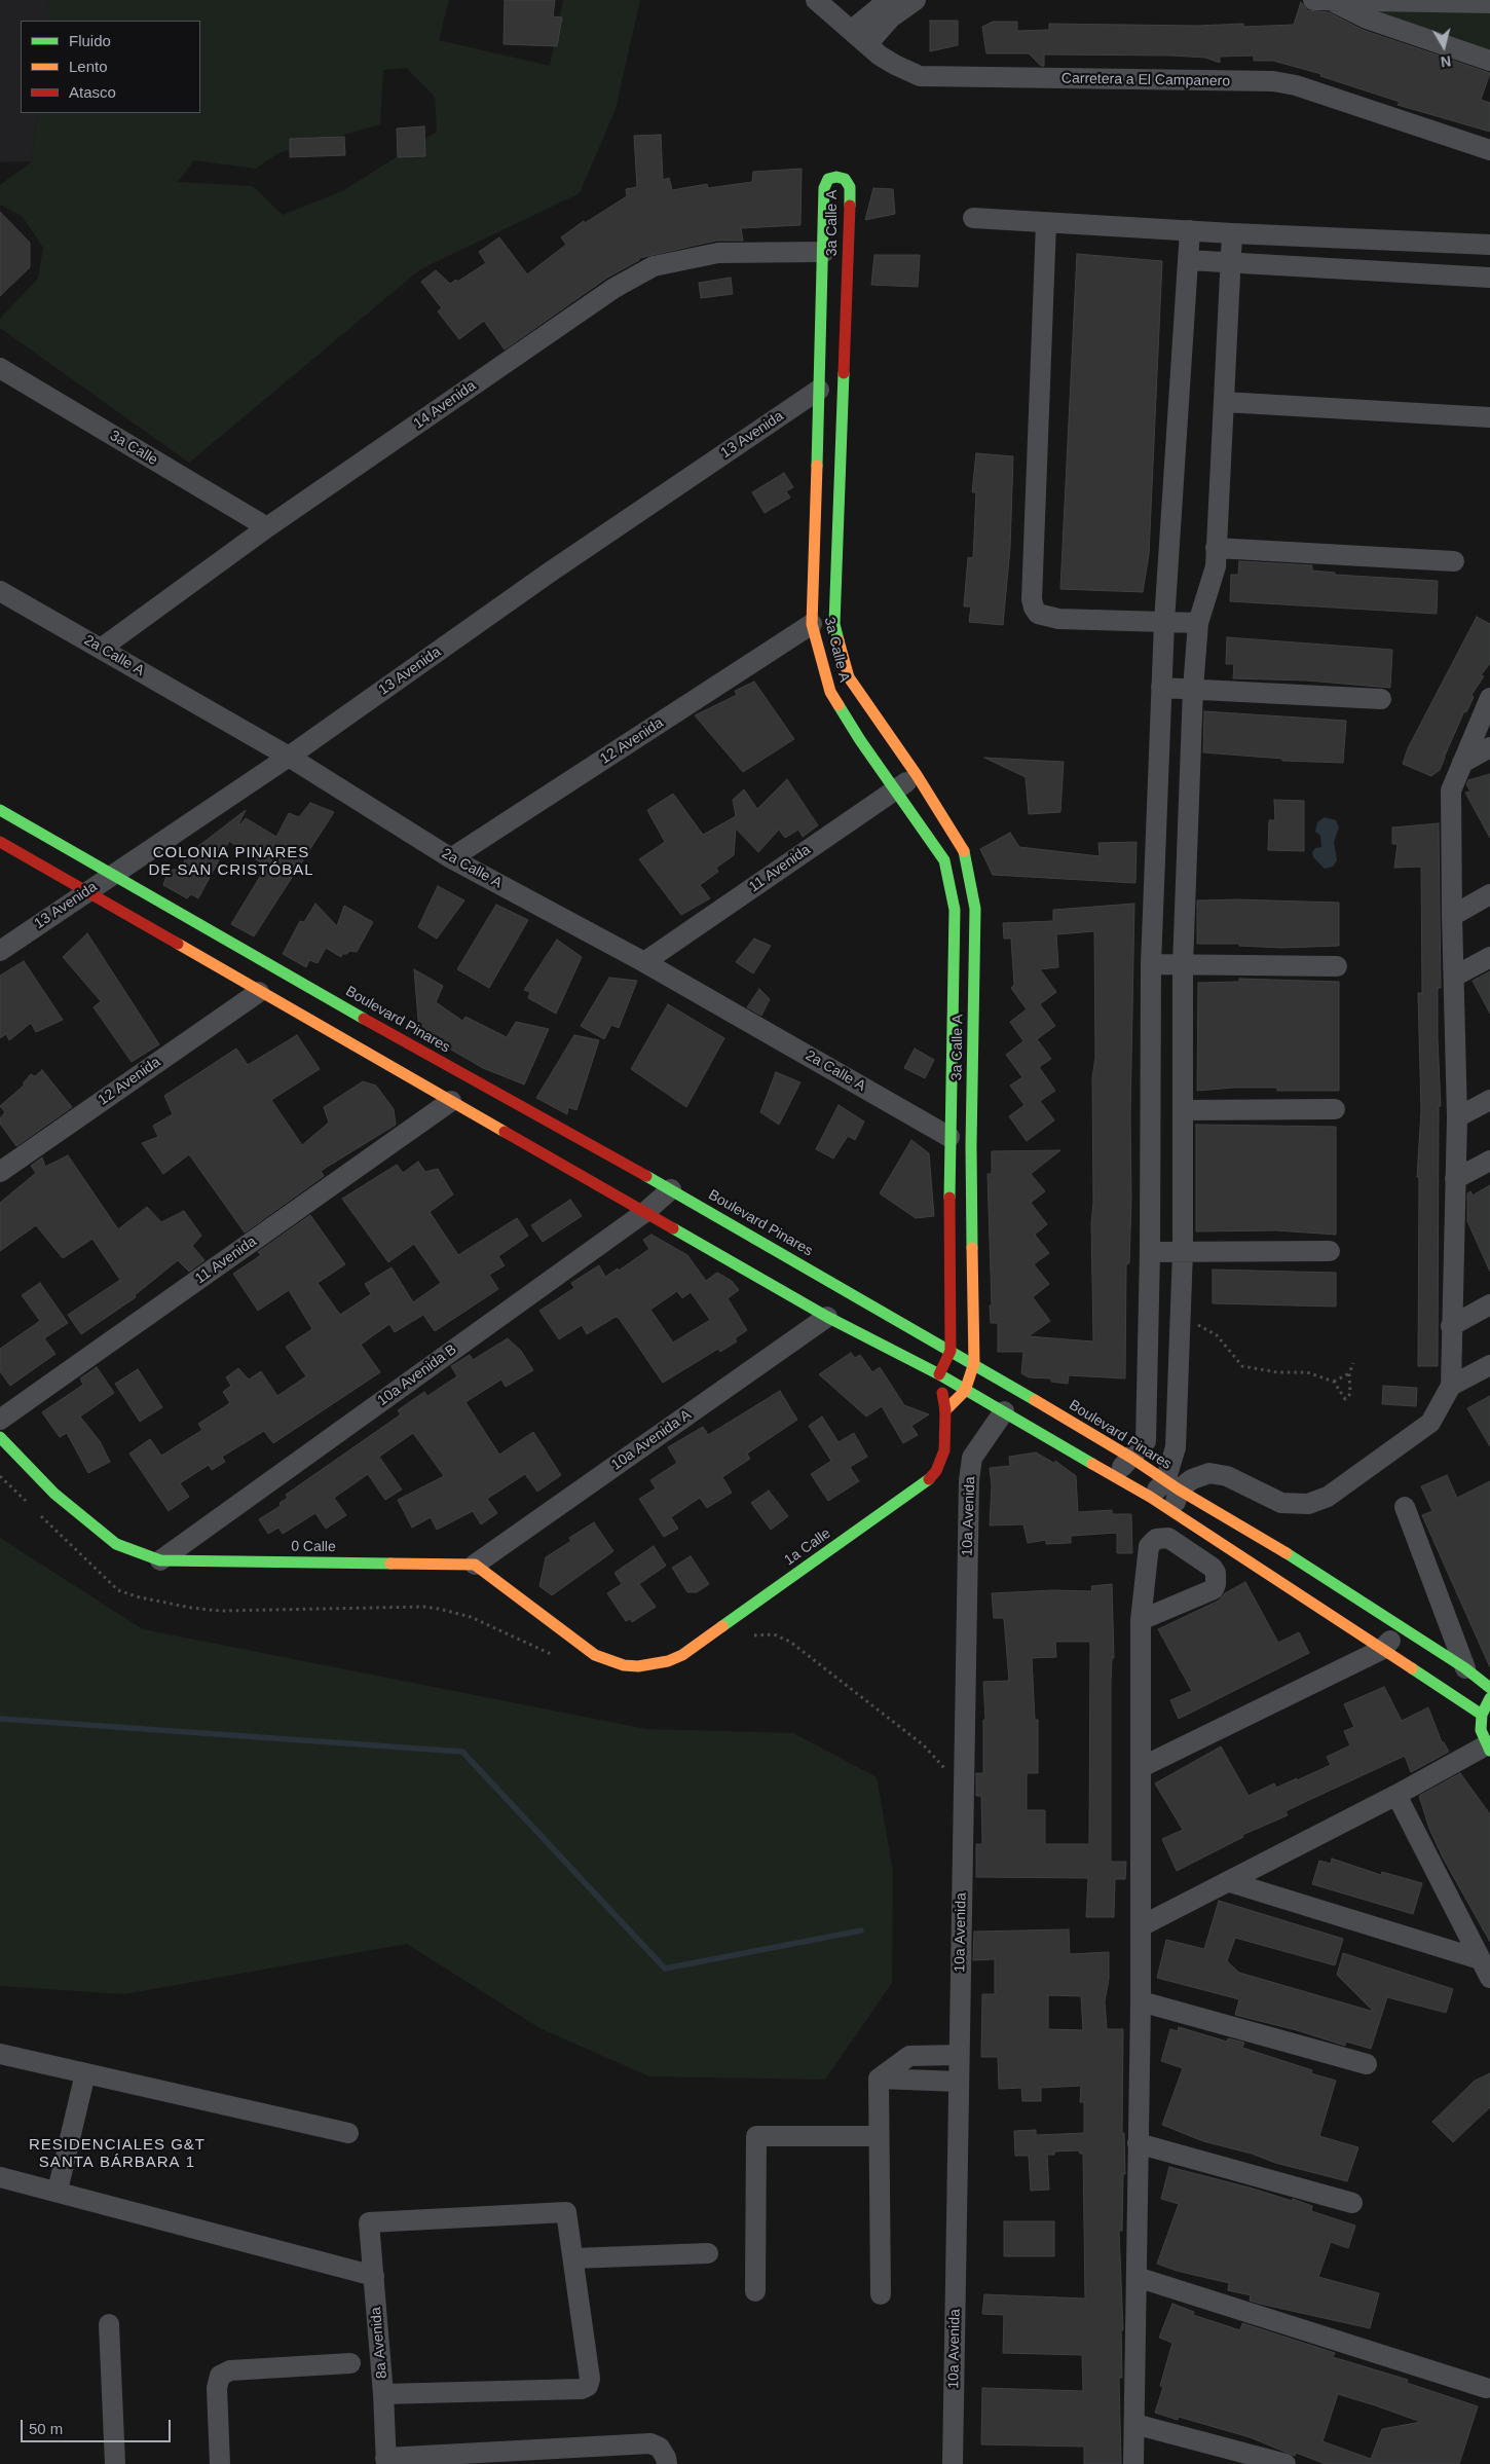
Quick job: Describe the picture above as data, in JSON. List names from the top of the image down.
{
  "streets": {
    "street": [
      "Carretera a El Campanero",
      "3a Calle A",
      "14 Avenida",
      "13 Avenida",
      "3a Calle",
      "2a Calle A",
      "12 Avenida",
      "11 Avenida",
      "Boulevard Pinares",
      "10a Avenida B",
      "10a Avenida A",
      "10a Avenida",
      "0 Calle",
      "1a Calle",
      "8a Avenida"
    ]
  },
  "crossings": [
    ["3a Calle A", "14 Avenida"],
    ["3a Calle A", "13 Avenida"],
    ["3a Calle A", "2a Calle A"],
    ["3a Calle A", "12 Avenida"],
    ["3a Calle A", "11 Avenida"],
    ["3a Calle A", "Boulevard Pinares"],
    ["3a Calle A", "1a Calle"],
    ["14 Avenida", "3a Calle"],
    ["14 Avenida", "2a Calle A"],
    ["13 Avenida", "2a Calle A"],
    ["13 Avenida", "Boulevard Pinares"],
    ["2a Calle A", "12 Avenida"],
    ["2a Calle A", "11 Avenida"],
    ["Boulevard Pinares", "10a Avenida B"],
    ["10a Avenida B", "0 Calle"],
    ["10a Avenida A", "0 Calle"],
    ["10a Avenida A", "1a Calle"],
    ["0 Calle", "1a Calle"]
  ],
  "districts": ["COLONIA PINARES DE SAN CRISTÓBAL", "RESIDENCIALES G&T SANTA BÁRBARA 1"],
  "legend": ["Fluido", "Lento", "Atasco"],
  "scale_bar": "50 m",
  "north": "bottom"
}
